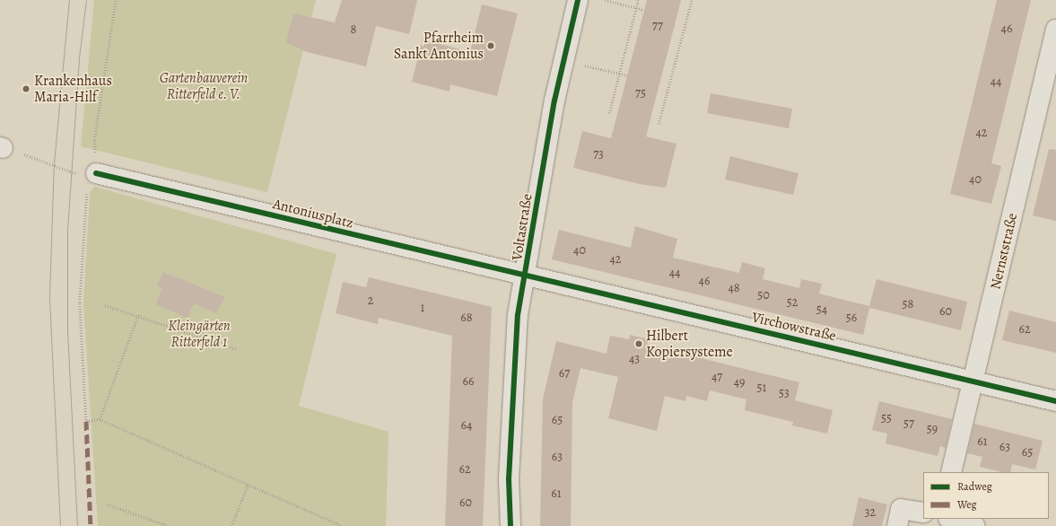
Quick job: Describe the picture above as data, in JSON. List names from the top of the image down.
{
  "streets": {
    "street": [
      "Antoniusplatz",
      "Voltastraße",
      "Nernststraße",
      "Virchowstraße"
    ]
  },
  "crossings": [
    ["Antoniusplatz", "Voltastraße"],
    ["Antoniusplatz", "Virchowstraße"],
    ["Voltastraße", "Virchowstraße"],
    ["Nernststraße", "Virchowstraße"]
  ],
  "parks": ["Gartenbauverein Ritterfeld e. V.", "Kleingärten Ritterfeld 1"],
  "places": ["Pfarrheim Sankt Antonius", "Krankenhaus Maria-Hilf", "Hilbert Kopiersysteme"],
  "house_numbers": [
    "77",
    "46",
    "8",
    "44",
    "75",
    "42",
    "73",
    "40",
    "40",
    "42",
    "44",
    "46",
    "48",
    "50",
    "2",
    "52",
    "58",
    "1",
    "54",
    "60",
    "68",
    "56",
    "62",
    "43",
    "67",
    "47",
    "66",
    "49",
    "51",
    "53",
    "55",
    "65",
    "57",
    "64",
    "59",
    "61",
    "63",
    "65",
    "63",
    "62",
    "61",
    "60",
    "32"
  ],
  "legend": ["Radweg", "Weg"]
}
